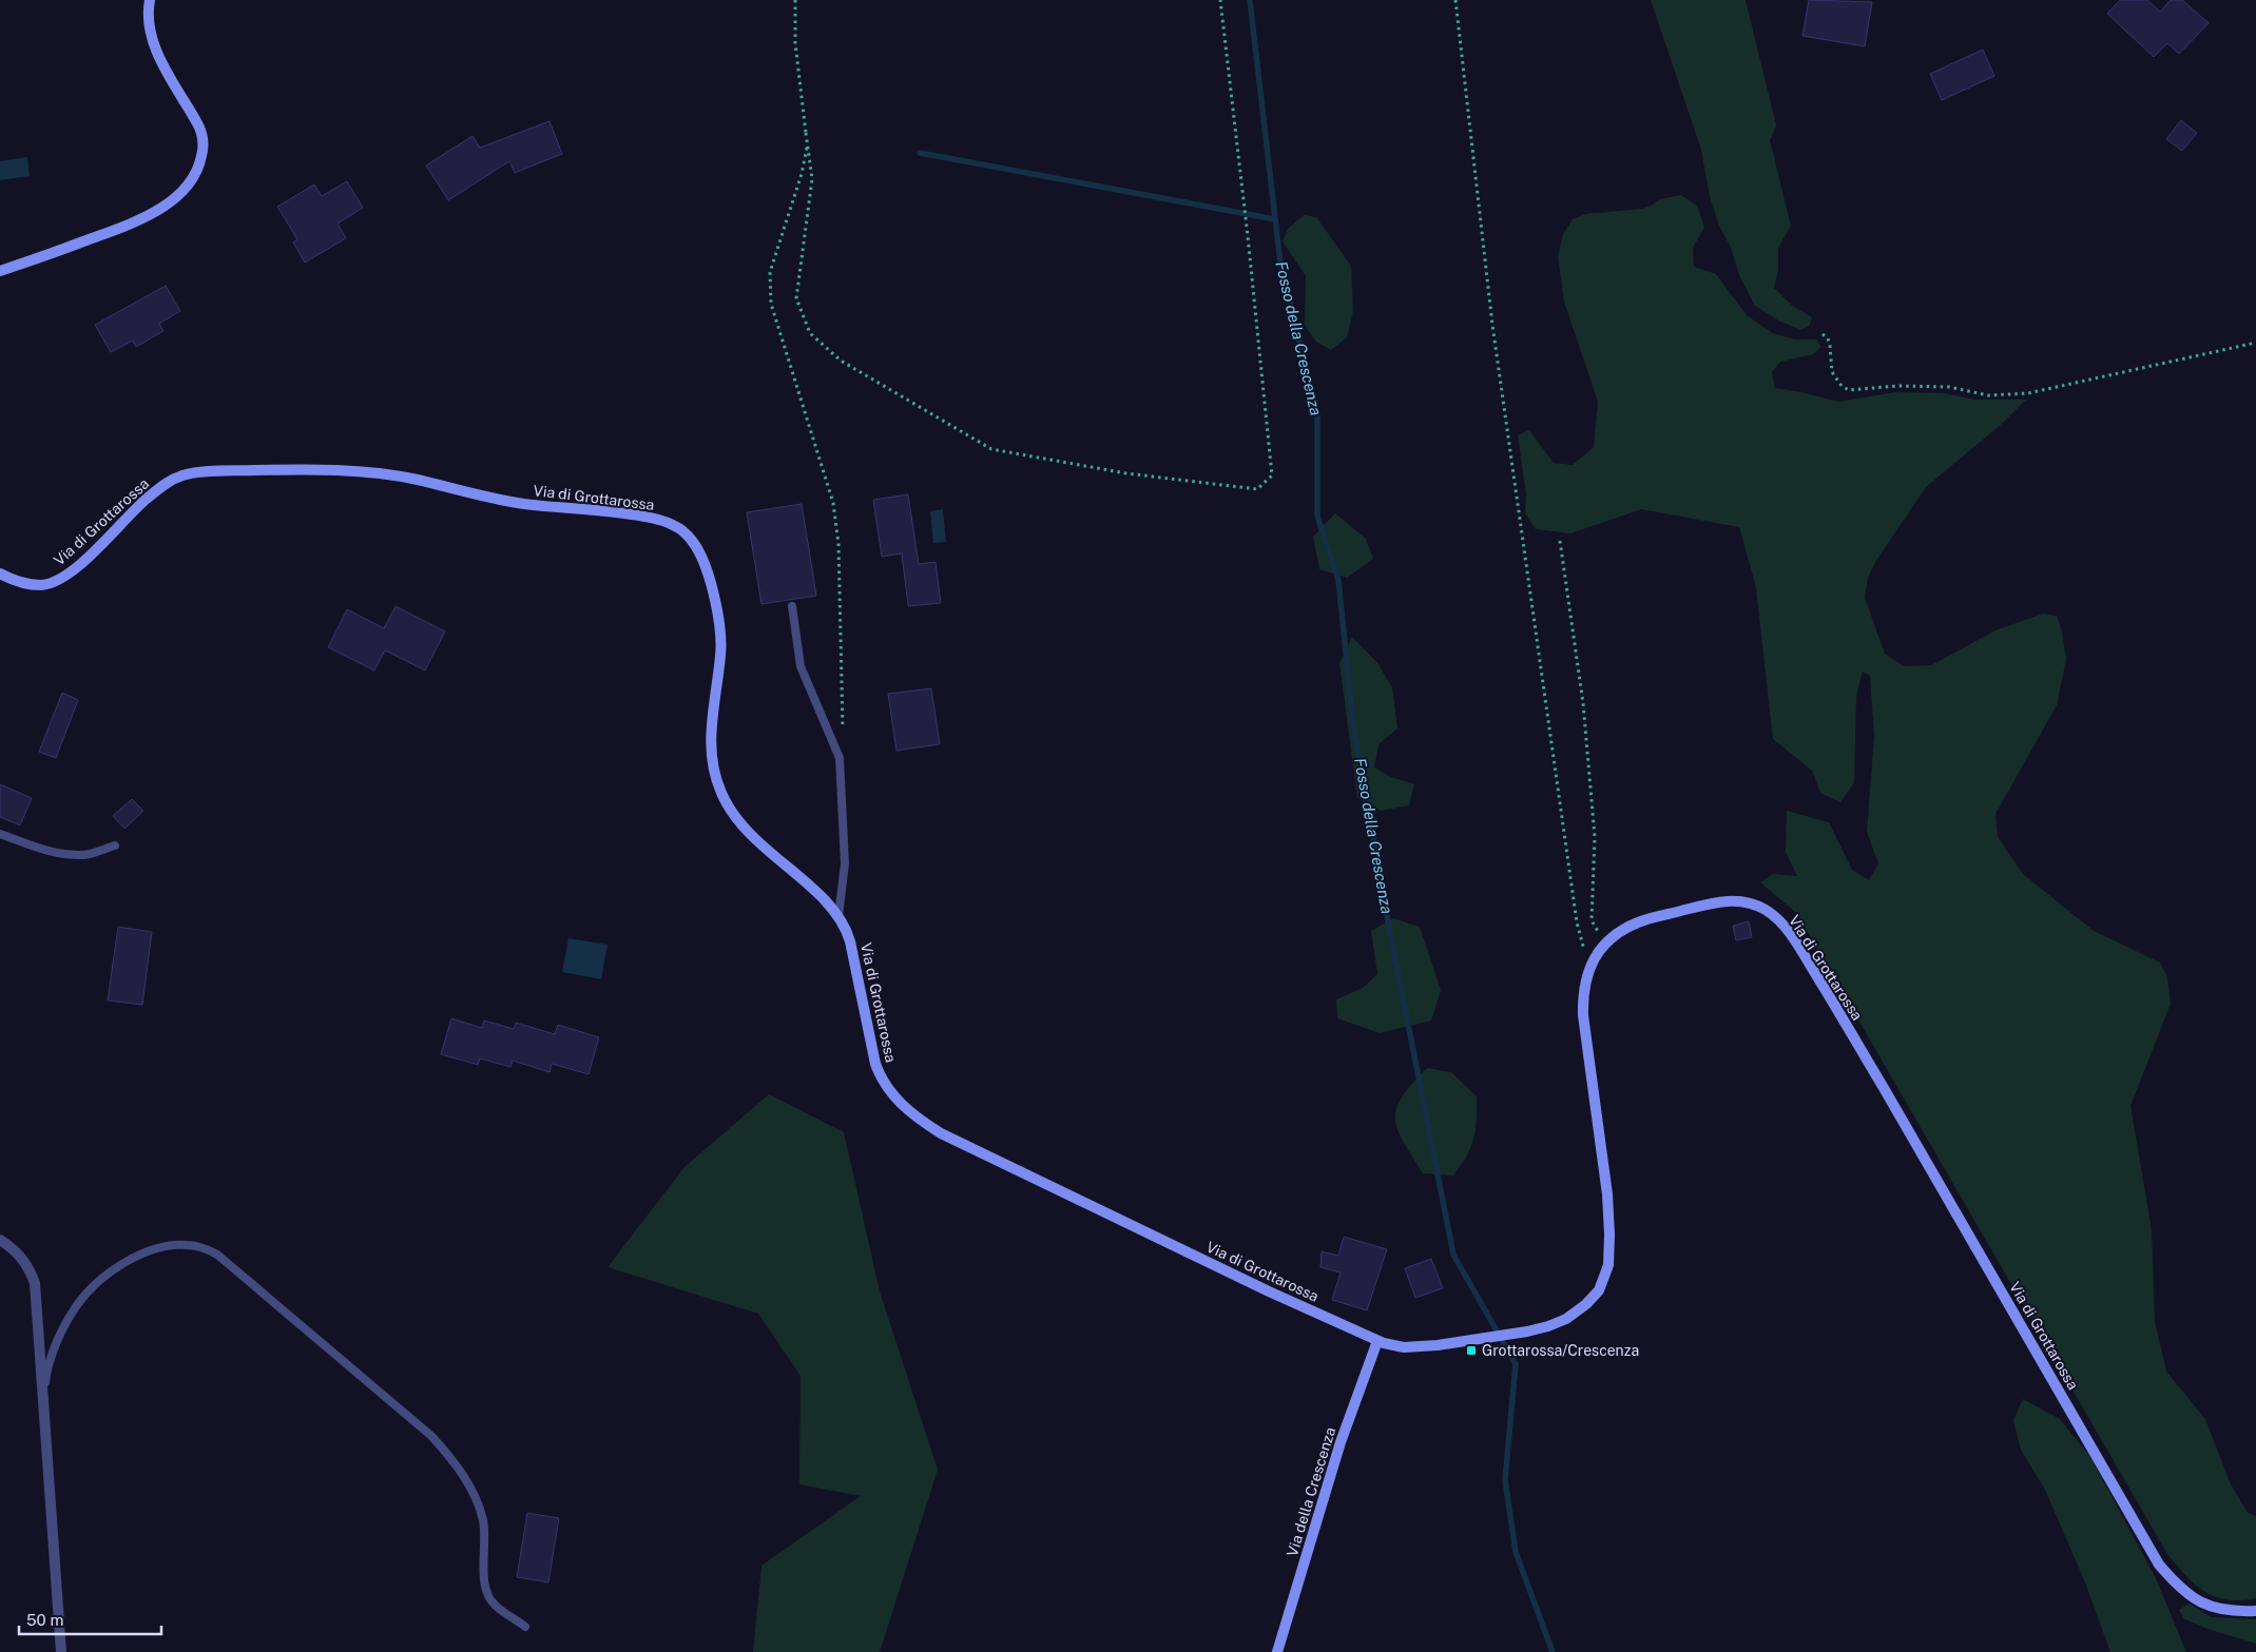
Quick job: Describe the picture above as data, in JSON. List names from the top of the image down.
{
  "streets": {
    "street": ["Via di Grottarossa", "Via della Crescenza"]
  },
  "crossings": [
    ["Via di Grottarossa", "Via della Crescenza"]
  ],
  "water": ["Fosso della Crescenza"],
  "places": {
    "transit": ["Grottarossa/Crescenza"]
  },
  "scale_bar": "50 m"
}
